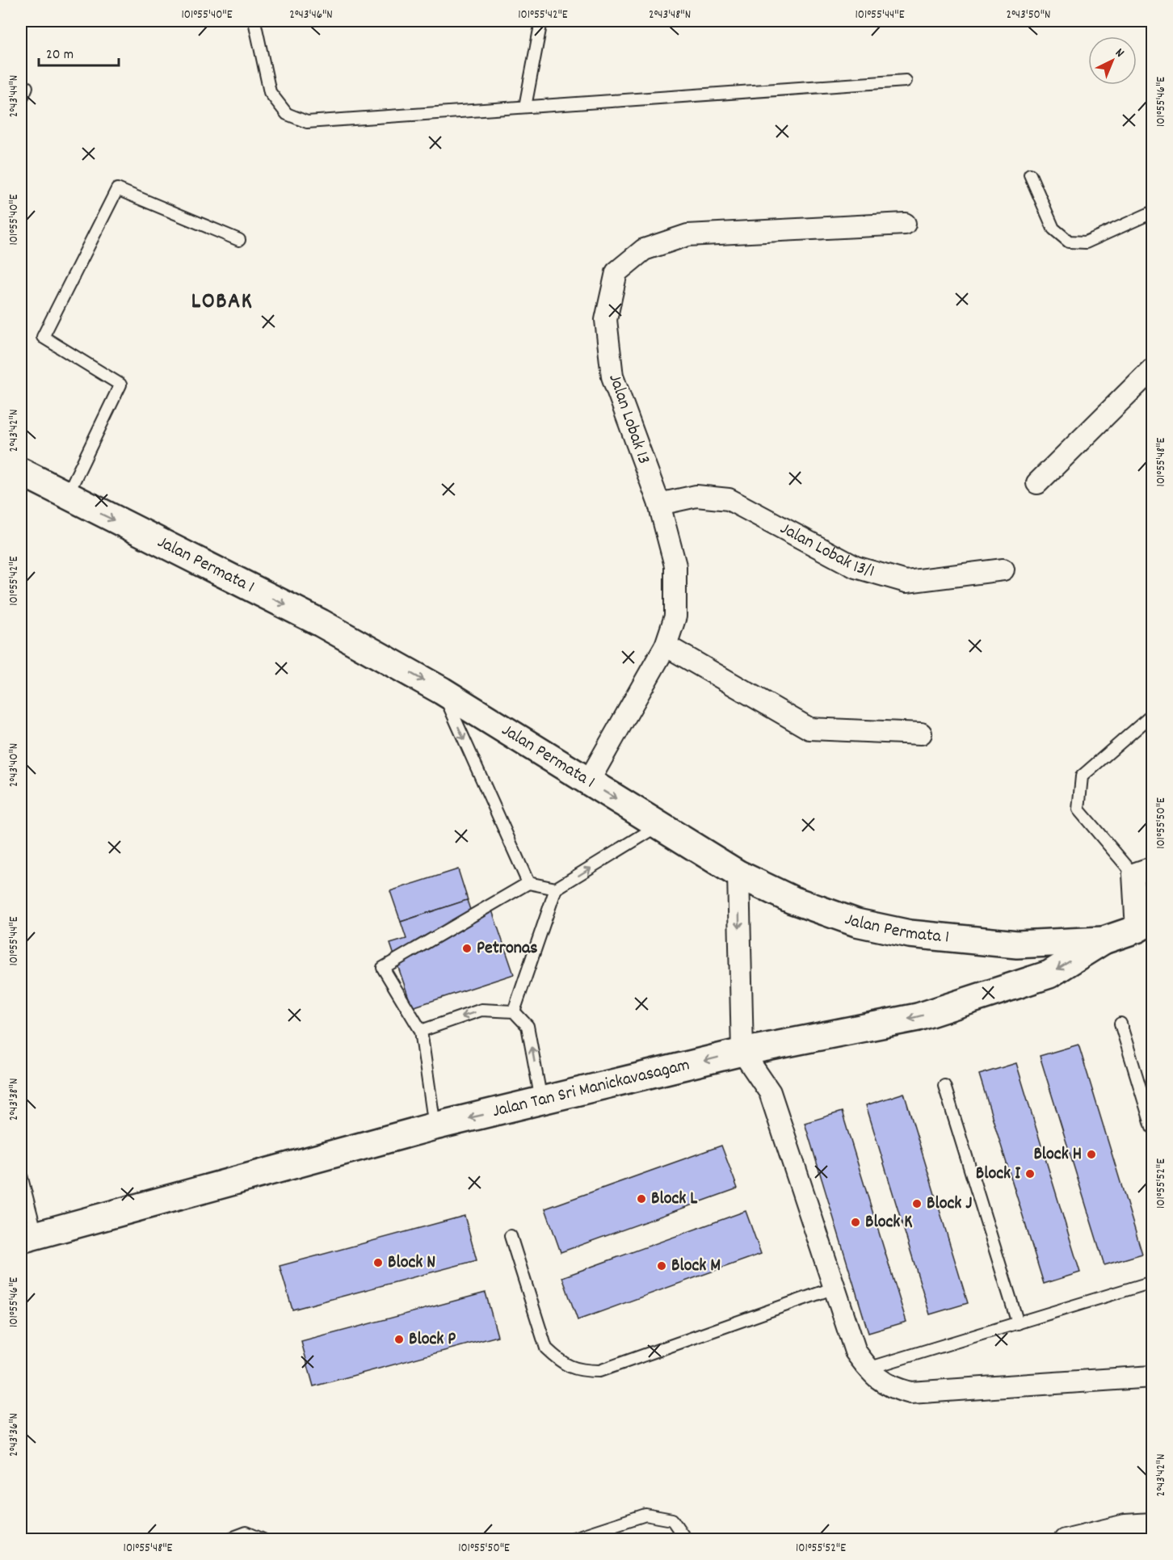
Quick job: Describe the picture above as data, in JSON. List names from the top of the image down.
{
  "streets": {
    "main road": ["Jalan Permata 1", "Jalan Tan Sri Manickavasagam"],
    "street": ["Jalan Lobak 13", "Jalan Lobak 13/1"]
  },
  "crossings": [
    ["Jalan Lobak 13", "Jalan Lobak 13/1"],
    ["Jalan Lobak 13", "Jalan Permata 1"],
    ["Jalan Permata 1", "Jalan Tan Sri Manickavasagam"]
  ],
  "one_way": ["Jalan Permata 1", "Jalan Tan Sri Manickavasagam"],
  "districts": ["LOBAK"],
  "places": [
    "Petronas",
    "Block H",
    "Block I",
    "Block L",
    "Block J",
    "Block K",
    "Block N",
    "Block M",
    "Block P"
  ],
  "scale_bar": "20 m",
  "north": "top right",
  "coordinates": [
    "101°55'40\"E",
    "2°43'46\"N",
    "101°55'42\"E",
    "2°43'48\"N",
    "101°55'44\"E",
    "2°43'50\"N",
    "2°43'44\"N",
    "101°55'46\"E",
    "2°43'42\"N",
    "101°55'48\"E",
    "2°43'40\"N",
    "101°55'50\"E",
    "2°43'38\"N",
    "101°55'52\"E",
    "2°43'36\"N"
  ]
}
